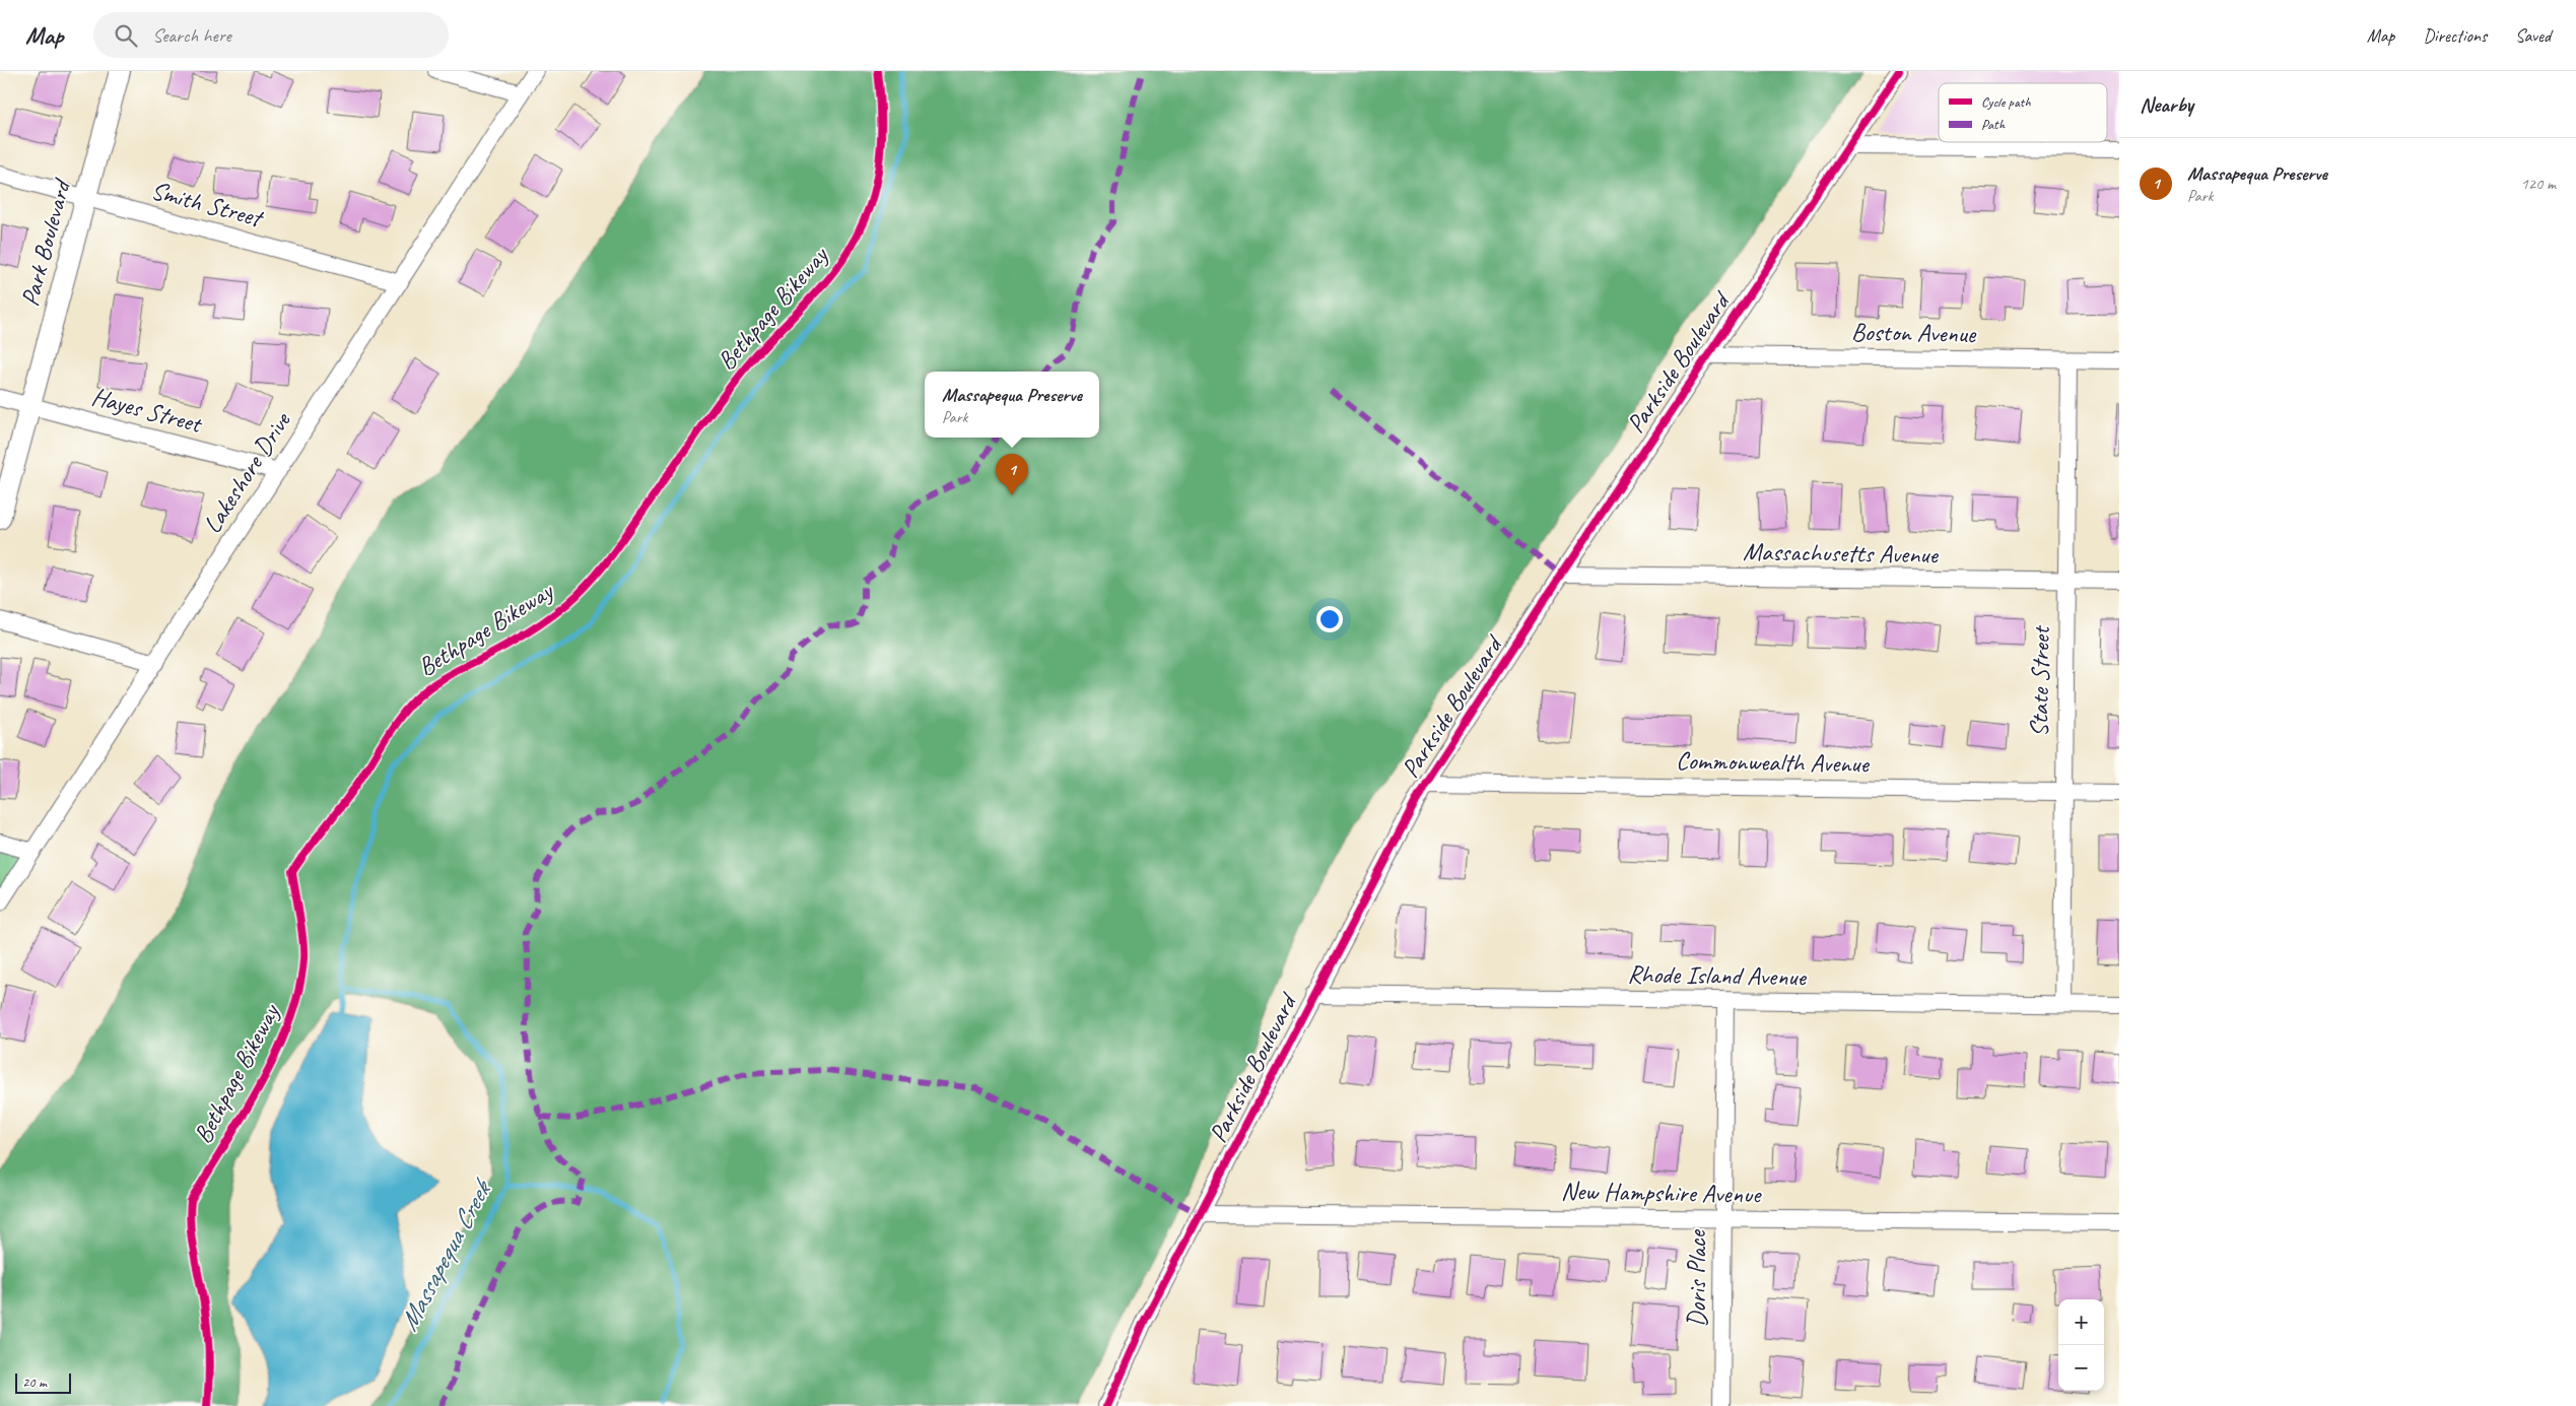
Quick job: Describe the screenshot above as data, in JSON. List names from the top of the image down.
{
  "streets": {
    "street": [
      "Smith Street",
      "Park Boulevard",
      "Boston Avenue",
      "Parkside Boulevard",
      "Hayes Street",
      "Lakeshore Drive",
      "Massachusetts Avenue",
      "State Street",
      "Commonwealth Avenue",
      "Rhode Island Avenue",
      "New Hampshire Avenue",
      "Doris Place"
    ],
    "cycle path": ["Bethpage Bikeway"]
  },
  "crossings": [
    ["Smith Street", "Park Boulevard"],
    ["Smith Street", "Lakeshore Drive"],
    ["Park Boulevard", "Hayes Street"],
    ["Boston Avenue", "Parkside Boulevard"],
    ["Boston Avenue", "State Street"],
    ["Parkside Boulevard", "Massachusetts Avenue"],
    ["Parkside Boulevard", "Commonwealth Avenue"],
    ["Parkside Boulevard", "Rhode Island Avenue"],
    ["Parkside Boulevard", "New Hampshire Avenue"],
    ["Hayes Street", "Lakeshore Drive"],
    ["Massachusetts Avenue", "State Street"],
    ["State Street", "Commonwealth Avenue"],
    ["State Street", "Rhode Island Avenue"],
    ["Rhode Island Avenue", "Doris Place"],
    ["New Hampshire Avenue", "Doris Place"]
  ],
  "water": ["Massapequa Creek"],
  "legend": ["Cycle path", "Path"],
  "scale_bar": "20 m",
  "page": {
    "header": "Map",
    "search": "Search here",
    "nav": ["Map", "Directions", "Saved"],
    "heading": "Nearby",
    "list": [
      {
        "mark": "1",
        "name": "Massapequa Preserve",
        "note": "Park",
        "value": "120 m"
      }
    ],
    "popup": ["Massapequa Preserve", "Park"],
    "pins": "1",
    "map_buttons": ["+", "−"],
    "scale": "20 m"
  }
}
